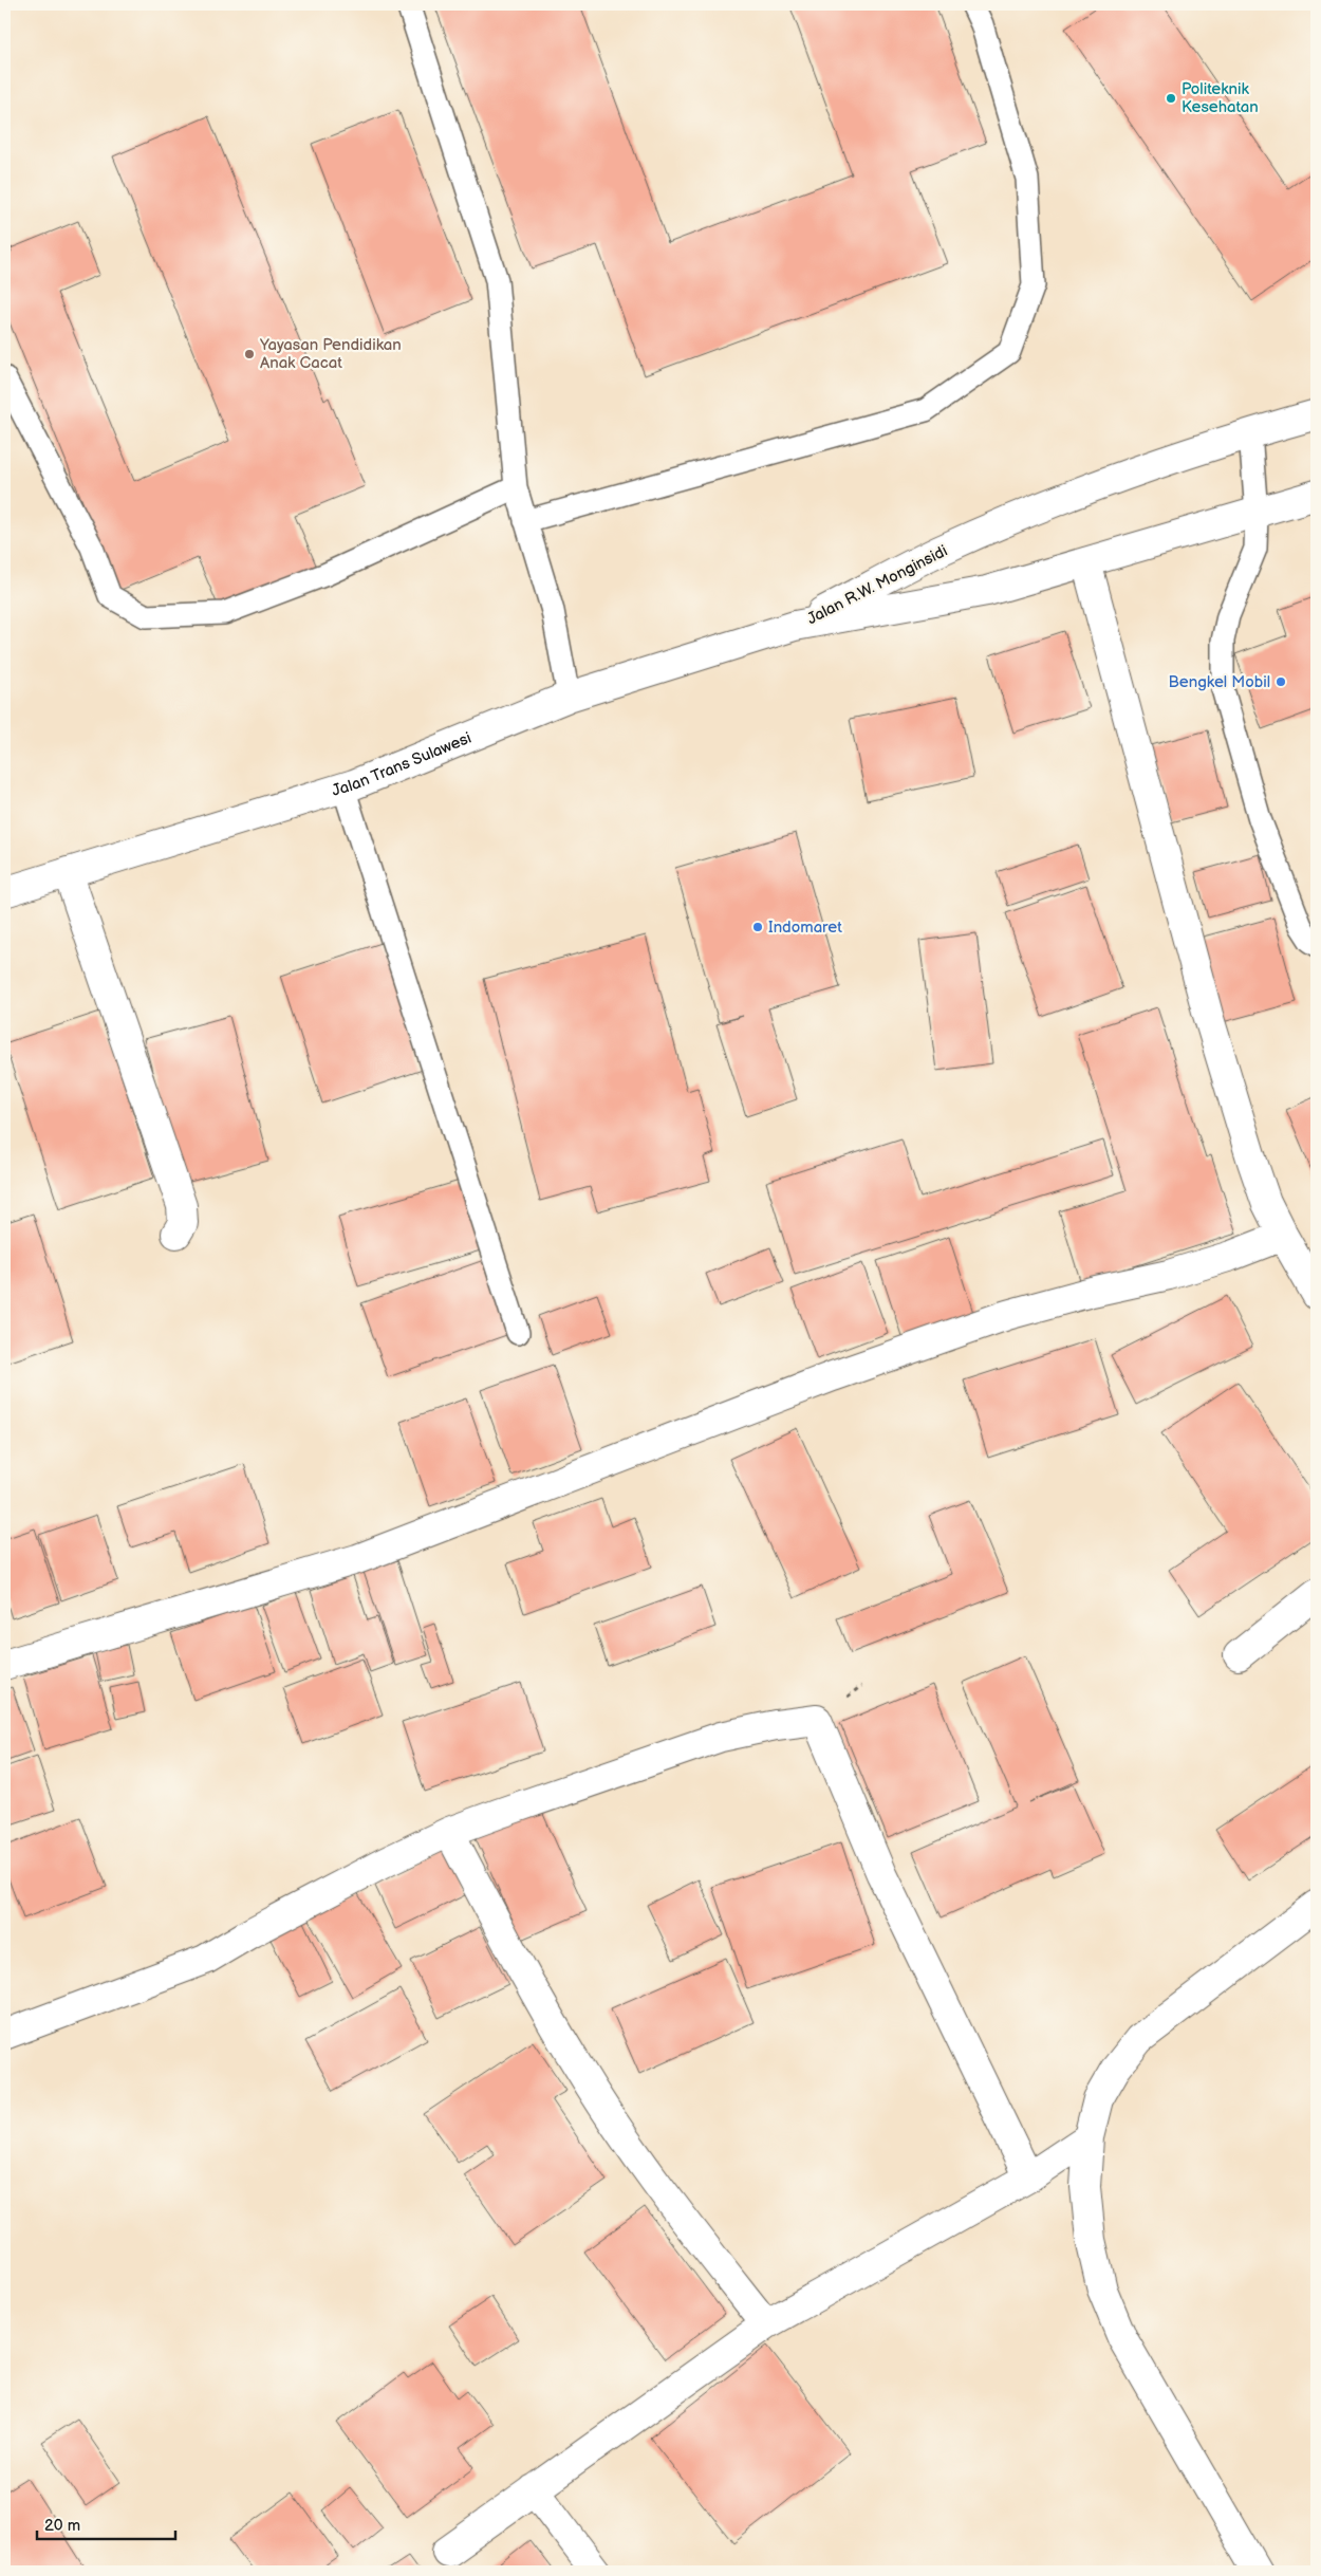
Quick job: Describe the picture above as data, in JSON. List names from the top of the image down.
{
  "streets": {
    "main road": ["Jalan R.W. Monginsidi", "Jalan Trans Sulawesi"]
  },
  "crossings": [
    ["Jalan R.W. Monginsidi", "Jalan Trans Sulawesi"]
  ],
  "places": [
    "Politeknik Kesehatan",
    "Yayasan Pendidikan Anak Cacat",
    "Bengkel Mobil",
    "Indomaret"
  ],
  "scale_bar": "20 m"
}
